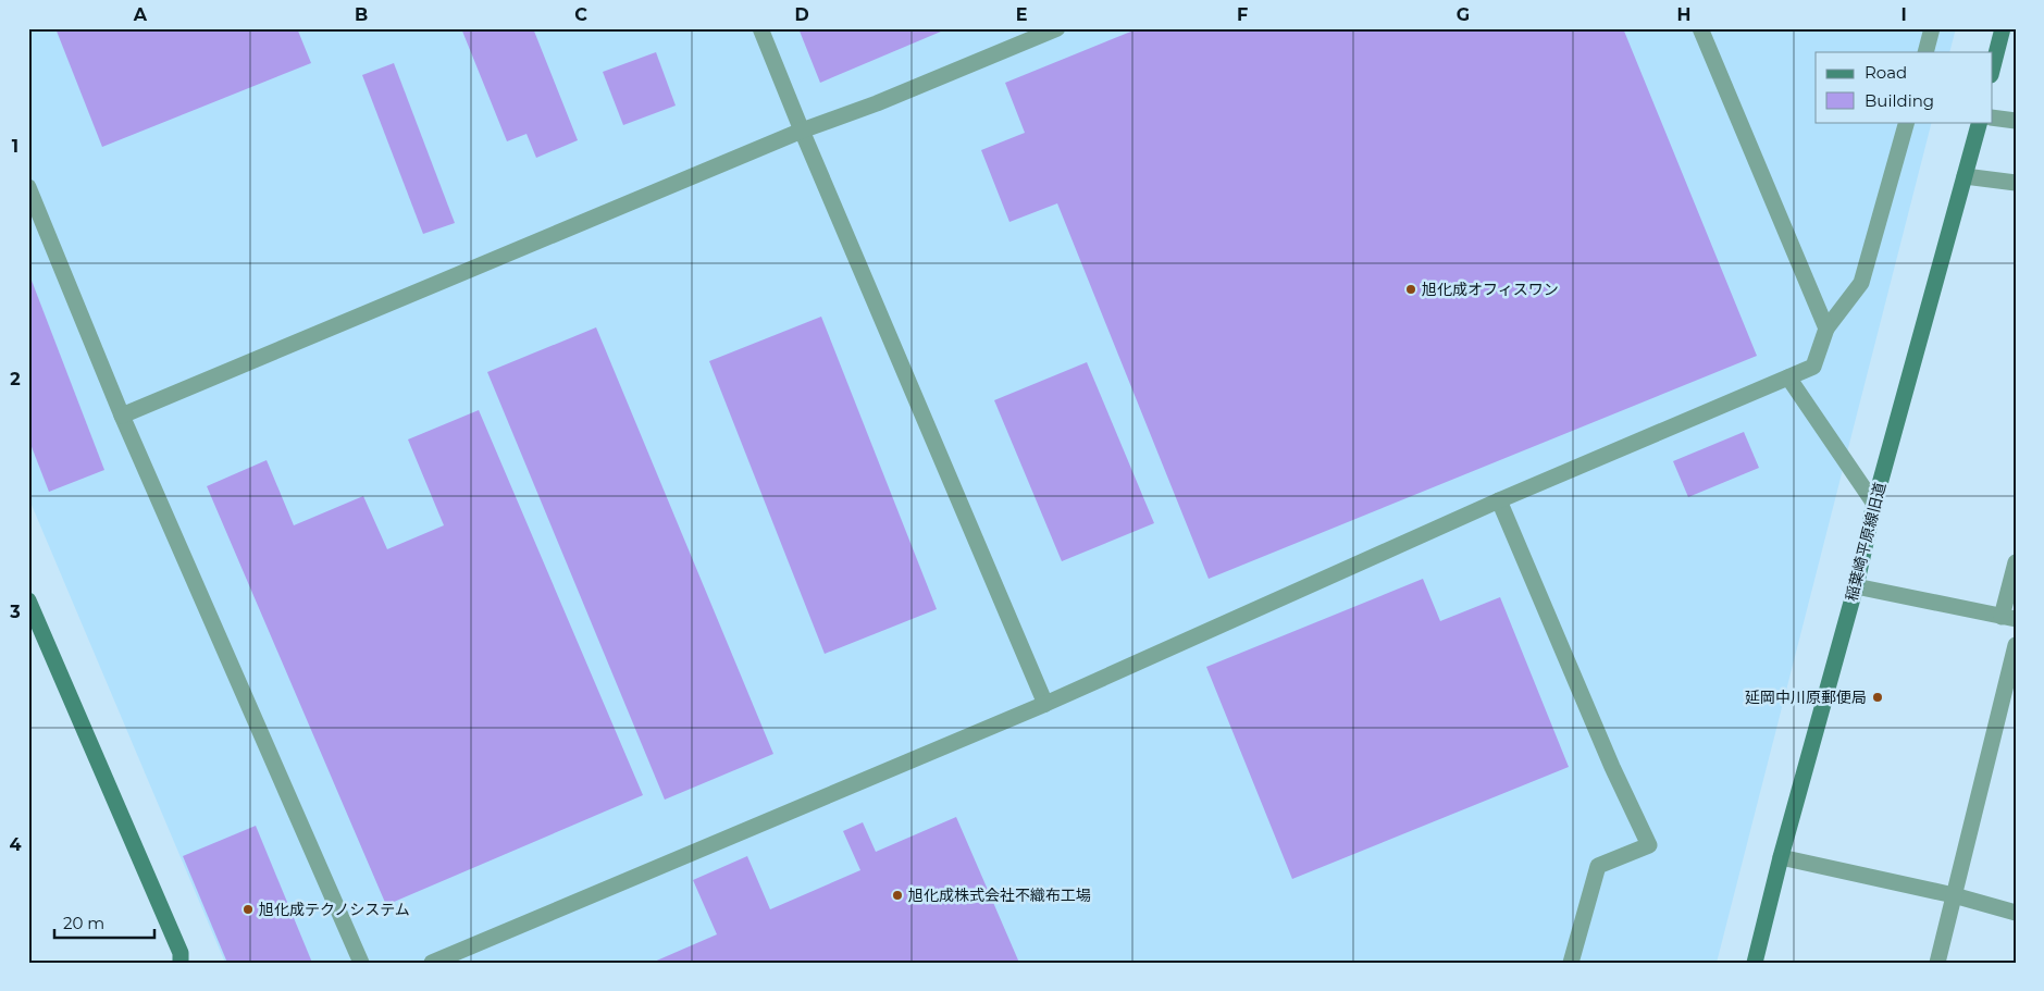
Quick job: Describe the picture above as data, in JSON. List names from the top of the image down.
{
  "streets": {
    "street": ["稲葉崎平原線旧道"]
  },
  "places": [
    "旭化成オフィスワン",
    "延岡中川原郵便局",
    "旭化成株式会社不織布工場",
    "旭化成テクノシステム"
  ],
  "legend": ["Road", "Building"],
  "scale_bar": "20 m",
  "grid": {
    "columns": [
      "A",
      "B",
      "C",
      "D",
      "E",
      "F",
      "G",
      "H",
      "I"
    ],
    "rows": [
      "1",
      "2",
      "3",
      "4"
    ]
  }
}
